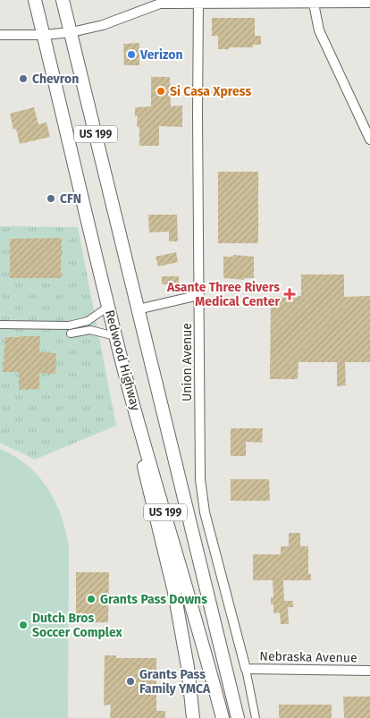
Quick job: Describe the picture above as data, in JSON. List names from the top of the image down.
{
  "streets": {
    "highway": ["US 199", "Redwood Highway"],
    "street": ["Union Avenue", "Nebraska Avenue"]
  },
  "crossings": [
    ["Union Avenue", "Nebraska Avenue"]
  ],
  "places": {
    "other": [
      "Verizon",
      "Chevron",
      "Si Casa Xpress",
      "CFN",
      "Grants Pass Downs",
      "Dutch Bros Soccer Complex",
      "Grants Pass Family YMCA"
    ],
    "health": ["Asante Three Rivers Medical Center"]
  }
}
